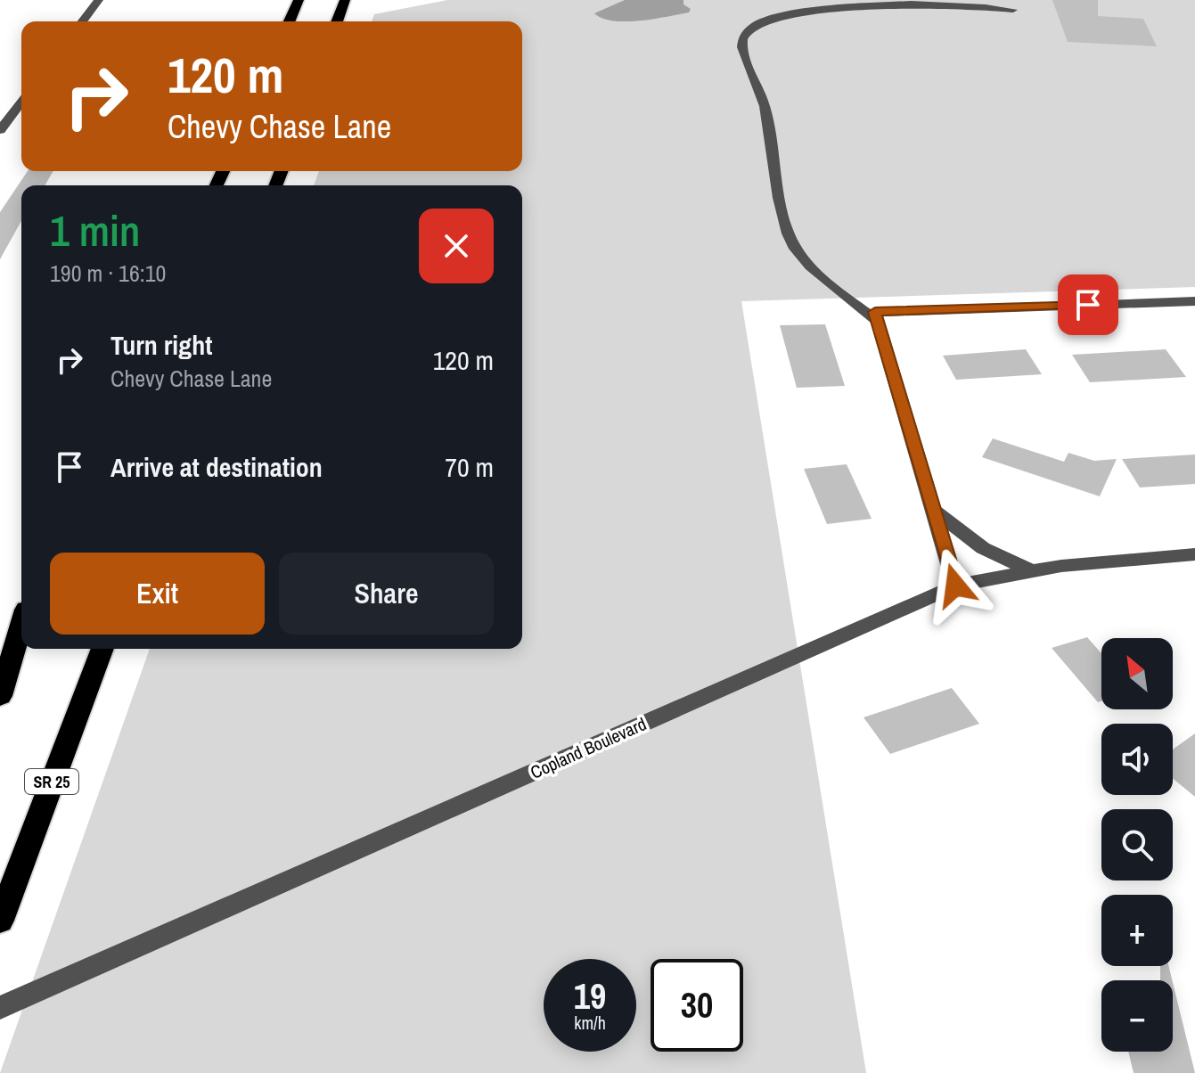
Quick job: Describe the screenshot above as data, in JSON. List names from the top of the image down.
{
  "streets": {
    "highway": ["SR 25"],
    "street": ["Copland Boulevard"]
  },
  "north": "top left",
  "page": {
    "turn": ["120 m", "Chevy Chase Lane"],
    "heading": ["1 min", "190 m · 16:10"],
    "list": [
      {
        "name": "Turn right",
        "note": "Chevy Chase Lane",
        "value": "120 m"
      },
      {
        "name": "Arrive at destination",
        "value": "70 m"
      }
    ],
    "buttons": ["Exit", "Share"],
    "map_buttons": ["+", "−"],
    "speed": "19 km/h",
    "limit": "30"
  }
}
